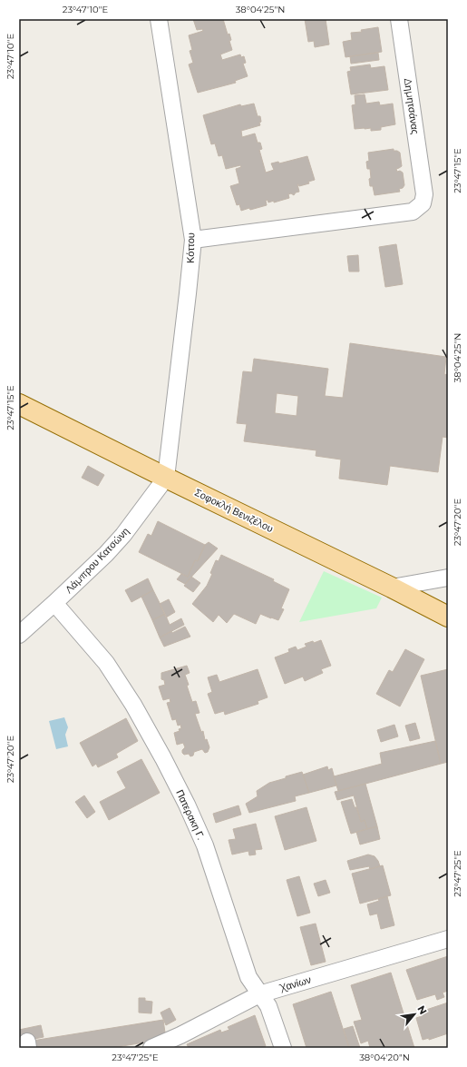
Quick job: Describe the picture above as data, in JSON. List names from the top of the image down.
{
  "streets": {
    "main road": ["Σοφοκλή Βενιζέλου"],
    "street": [
      "Δημητσάνας",
      "Κόττου",
      "Λάμπρου Κατσώνη",
      "Πατερακη Γ.",
      "Χανίων"
    ]
  },
  "crossings": [
    ["Δημητσάνας", "Κόττου"],
    ["Κόττου", "Σοφοκλή Βενιζέλου"],
    ["Κόττου", "Λάμπρου Κατσώνη"],
    ["Σοφοκλή Βενιζέλου", "Λάμπρου Κατσώνη"],
    ["Λάμπρου Κατσώνη", "Πατερακη Γ."],
    ["Πατερακη Γ.", "Χανίων"]
  ],
  "north": "top right",
  "coordinates": [
    "23°47'10\"E",
    "38°04'25\"N",
    "23°47'15\"E",
    "23°47'20\"E",
    "23°47'25\"E",
    "38°04'20\"N"
  ]
}
